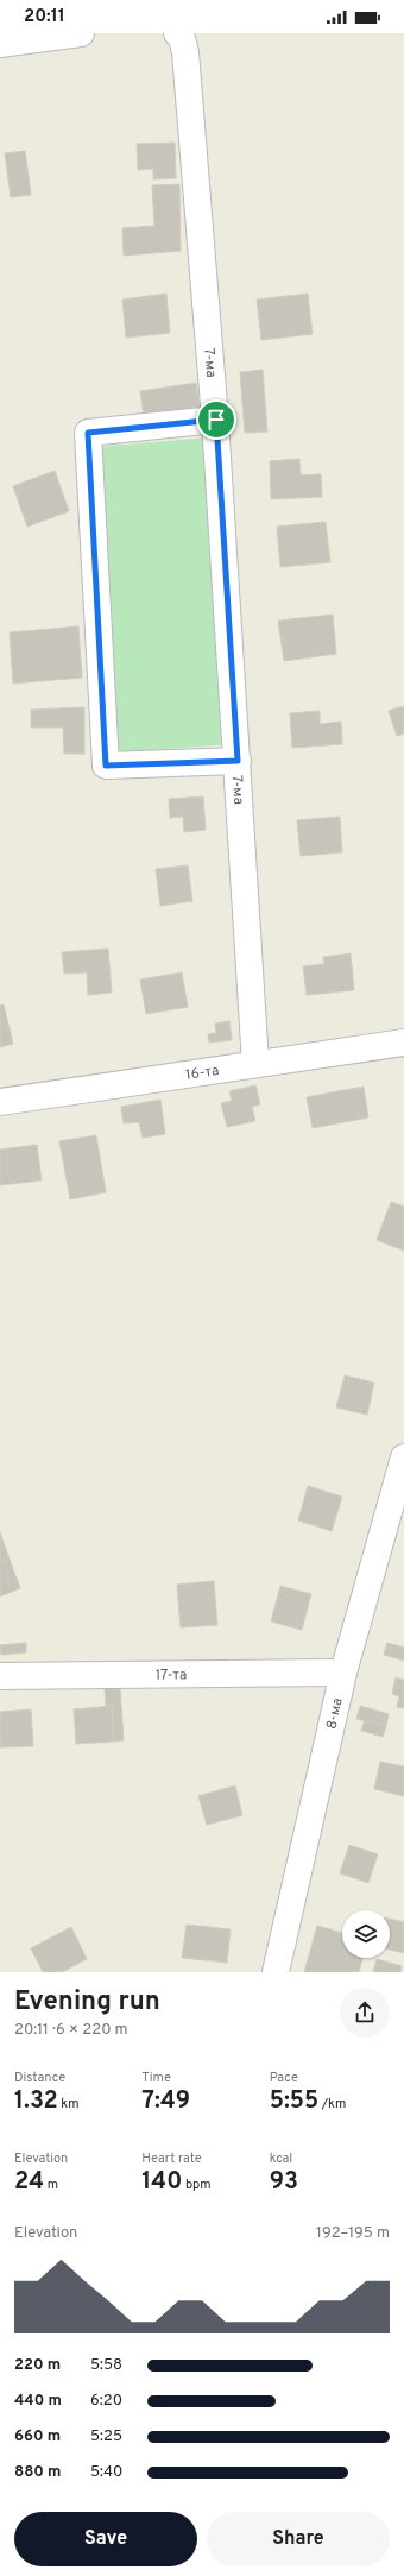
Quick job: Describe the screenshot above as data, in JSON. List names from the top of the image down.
{
  "streets": {
    "street": [
      "7-ма",
      "16-та",
      "17-та",
      "8-ма"
    ]
  },
  "crossings": [
    ["7-ма", "16-та"],
    ["17-та", "8-ма"]
  ],
  "page": {
    "status": "20:11",
    "heading": ["Evening run", "20:11 · 6 × 220 m"],
    "stats": [
      ["Distance", "1.32 km"],
      ["Time", "7:49"],
      ["Pace", "5:55 /km"],
      ["Elevation", "24 m"],
      ["Heart rate", "140 bpm"],
      ["kcal", "93"]
    ],
    "chart": ["Elevation", "192–195 m"],
    "list": [
      {
        "name": "220 m",
        "note": "5:58"
      },
      {
        "name": "440 m",
        "note": "6:20"
      },
      {
        "name": "660 m",
        "note": "5:25"
      },
      {
        "name": "880 m",
        "note": "5:40"
      }
    ],
    "buttons": ["Save", "Share"]
  }
}
